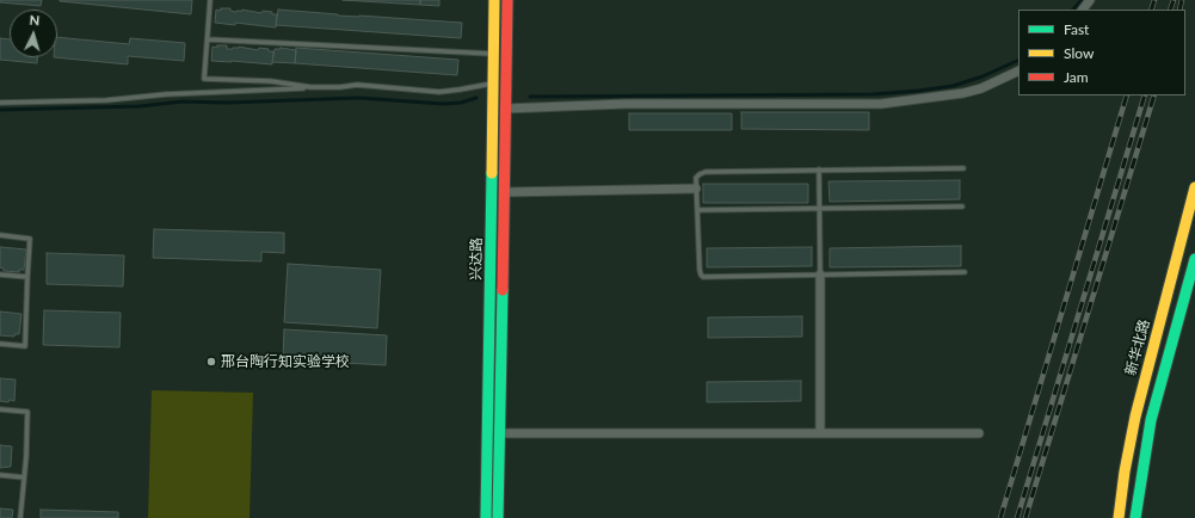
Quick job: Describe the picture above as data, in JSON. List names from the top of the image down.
{
  "streets": {
    "main road": ["兴达路", "新华北路"]
  },
  "places": ["邢台陶行知实验学校"],
  "legend": ["Fast", "Slow", "Jam"],
  "north": "top"
}
